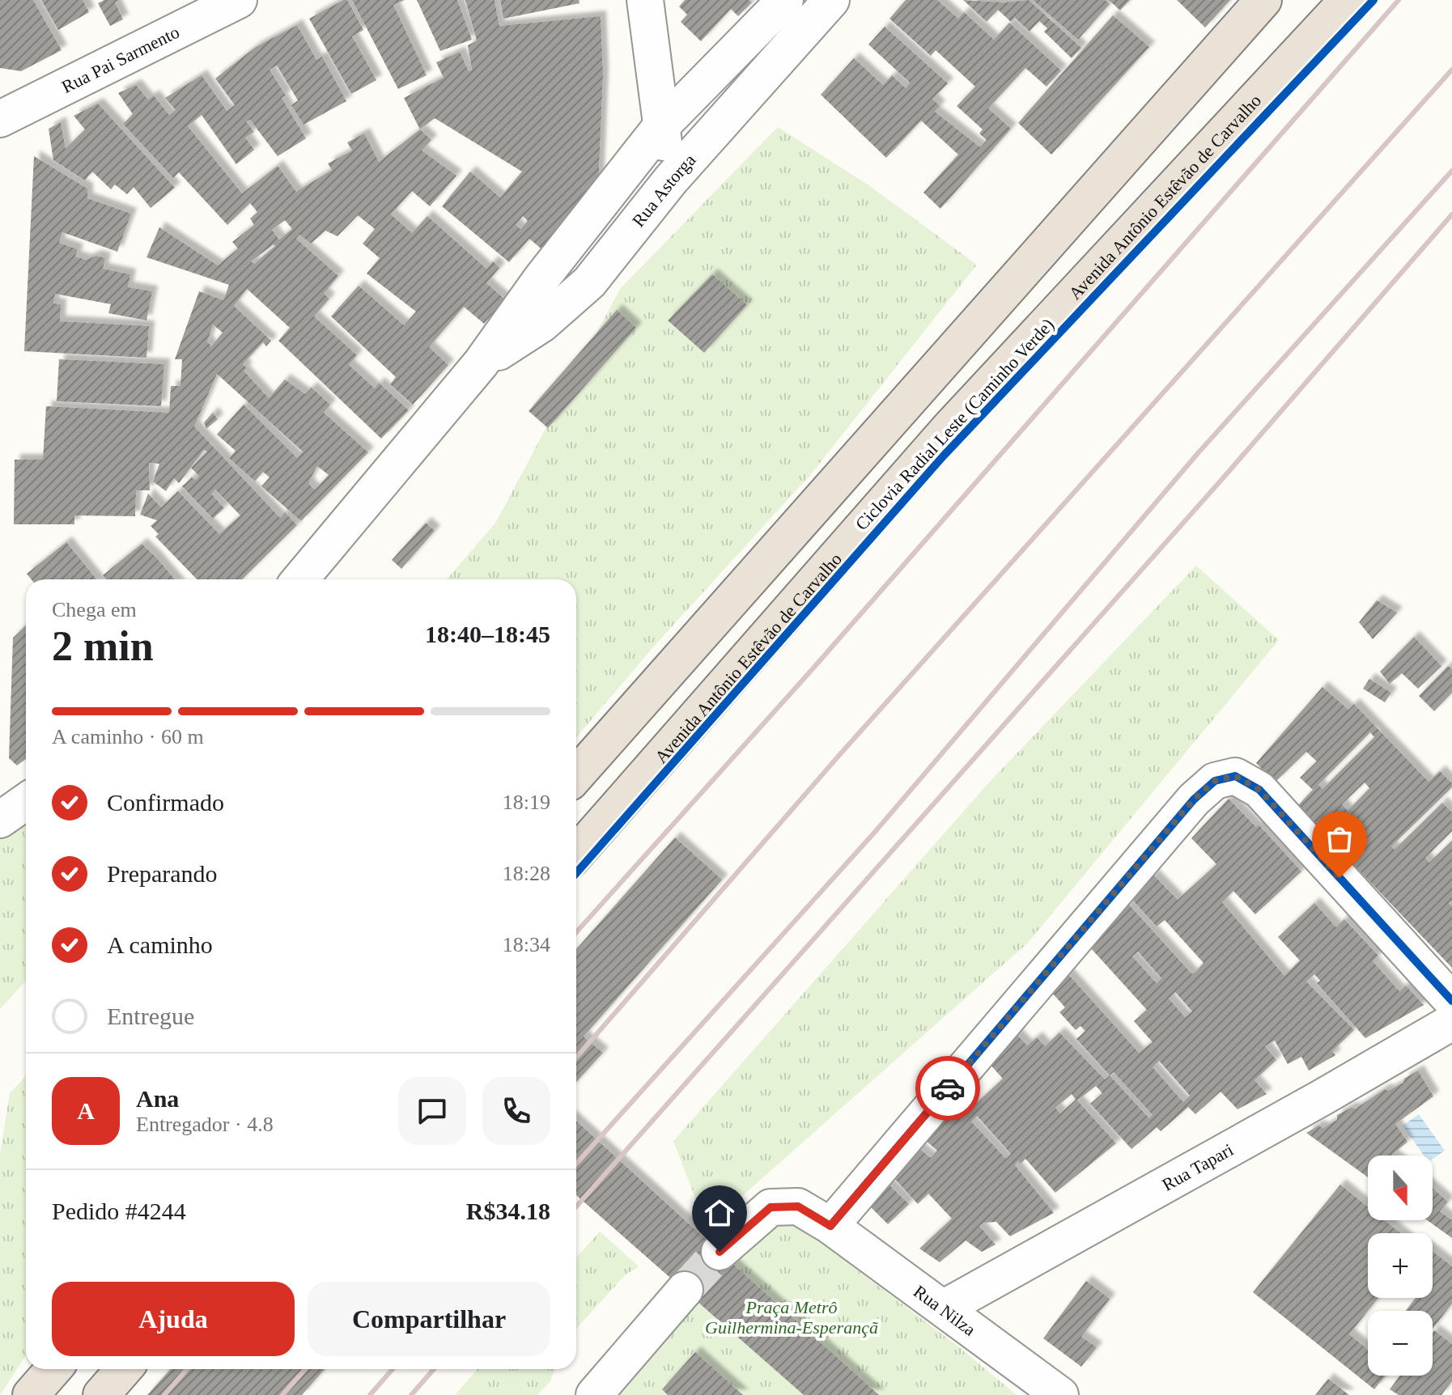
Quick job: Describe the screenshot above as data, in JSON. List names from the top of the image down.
{
  "streets": {
    "highway": ["Avenida Antônio Estêvão de Carvalho"],
    "street": [
      "Rua Pai Sarmento",
      "Rua Astorga",
      "Rua Tapari",
      "Rua Nilza"
    ],
    "cycle path": ["Ciclovia Radial Leste (Caminho Verde)"]
  },
  "crossings": [
    ["Rua Tapari", "Rua Nilza"]
  ],
  "parks": ["Praça Metrô Guilhermina-Esperançã"],
  "north": "bottom",
  "page": {
    "heading": ["2 min", "Chega em", "18:40–18:45"],
    "panel": [
      "Ana",
      "Entregador · 4.8",
      "Pedido #4244",
      "R$34.18"
    ],
    "bar": "A caminho · 60 m",
    "list": [
      ["Confirmado", "18:19"],
      ["Preparando", "18:28"],
      ["A caminho", "18:34"],
      "Entregue"
    ],
    "round": "A",
    "map_buttons": ["+", "−"],
    "buttons": ["Ajuda", "Compartilhar"]
  }
}
